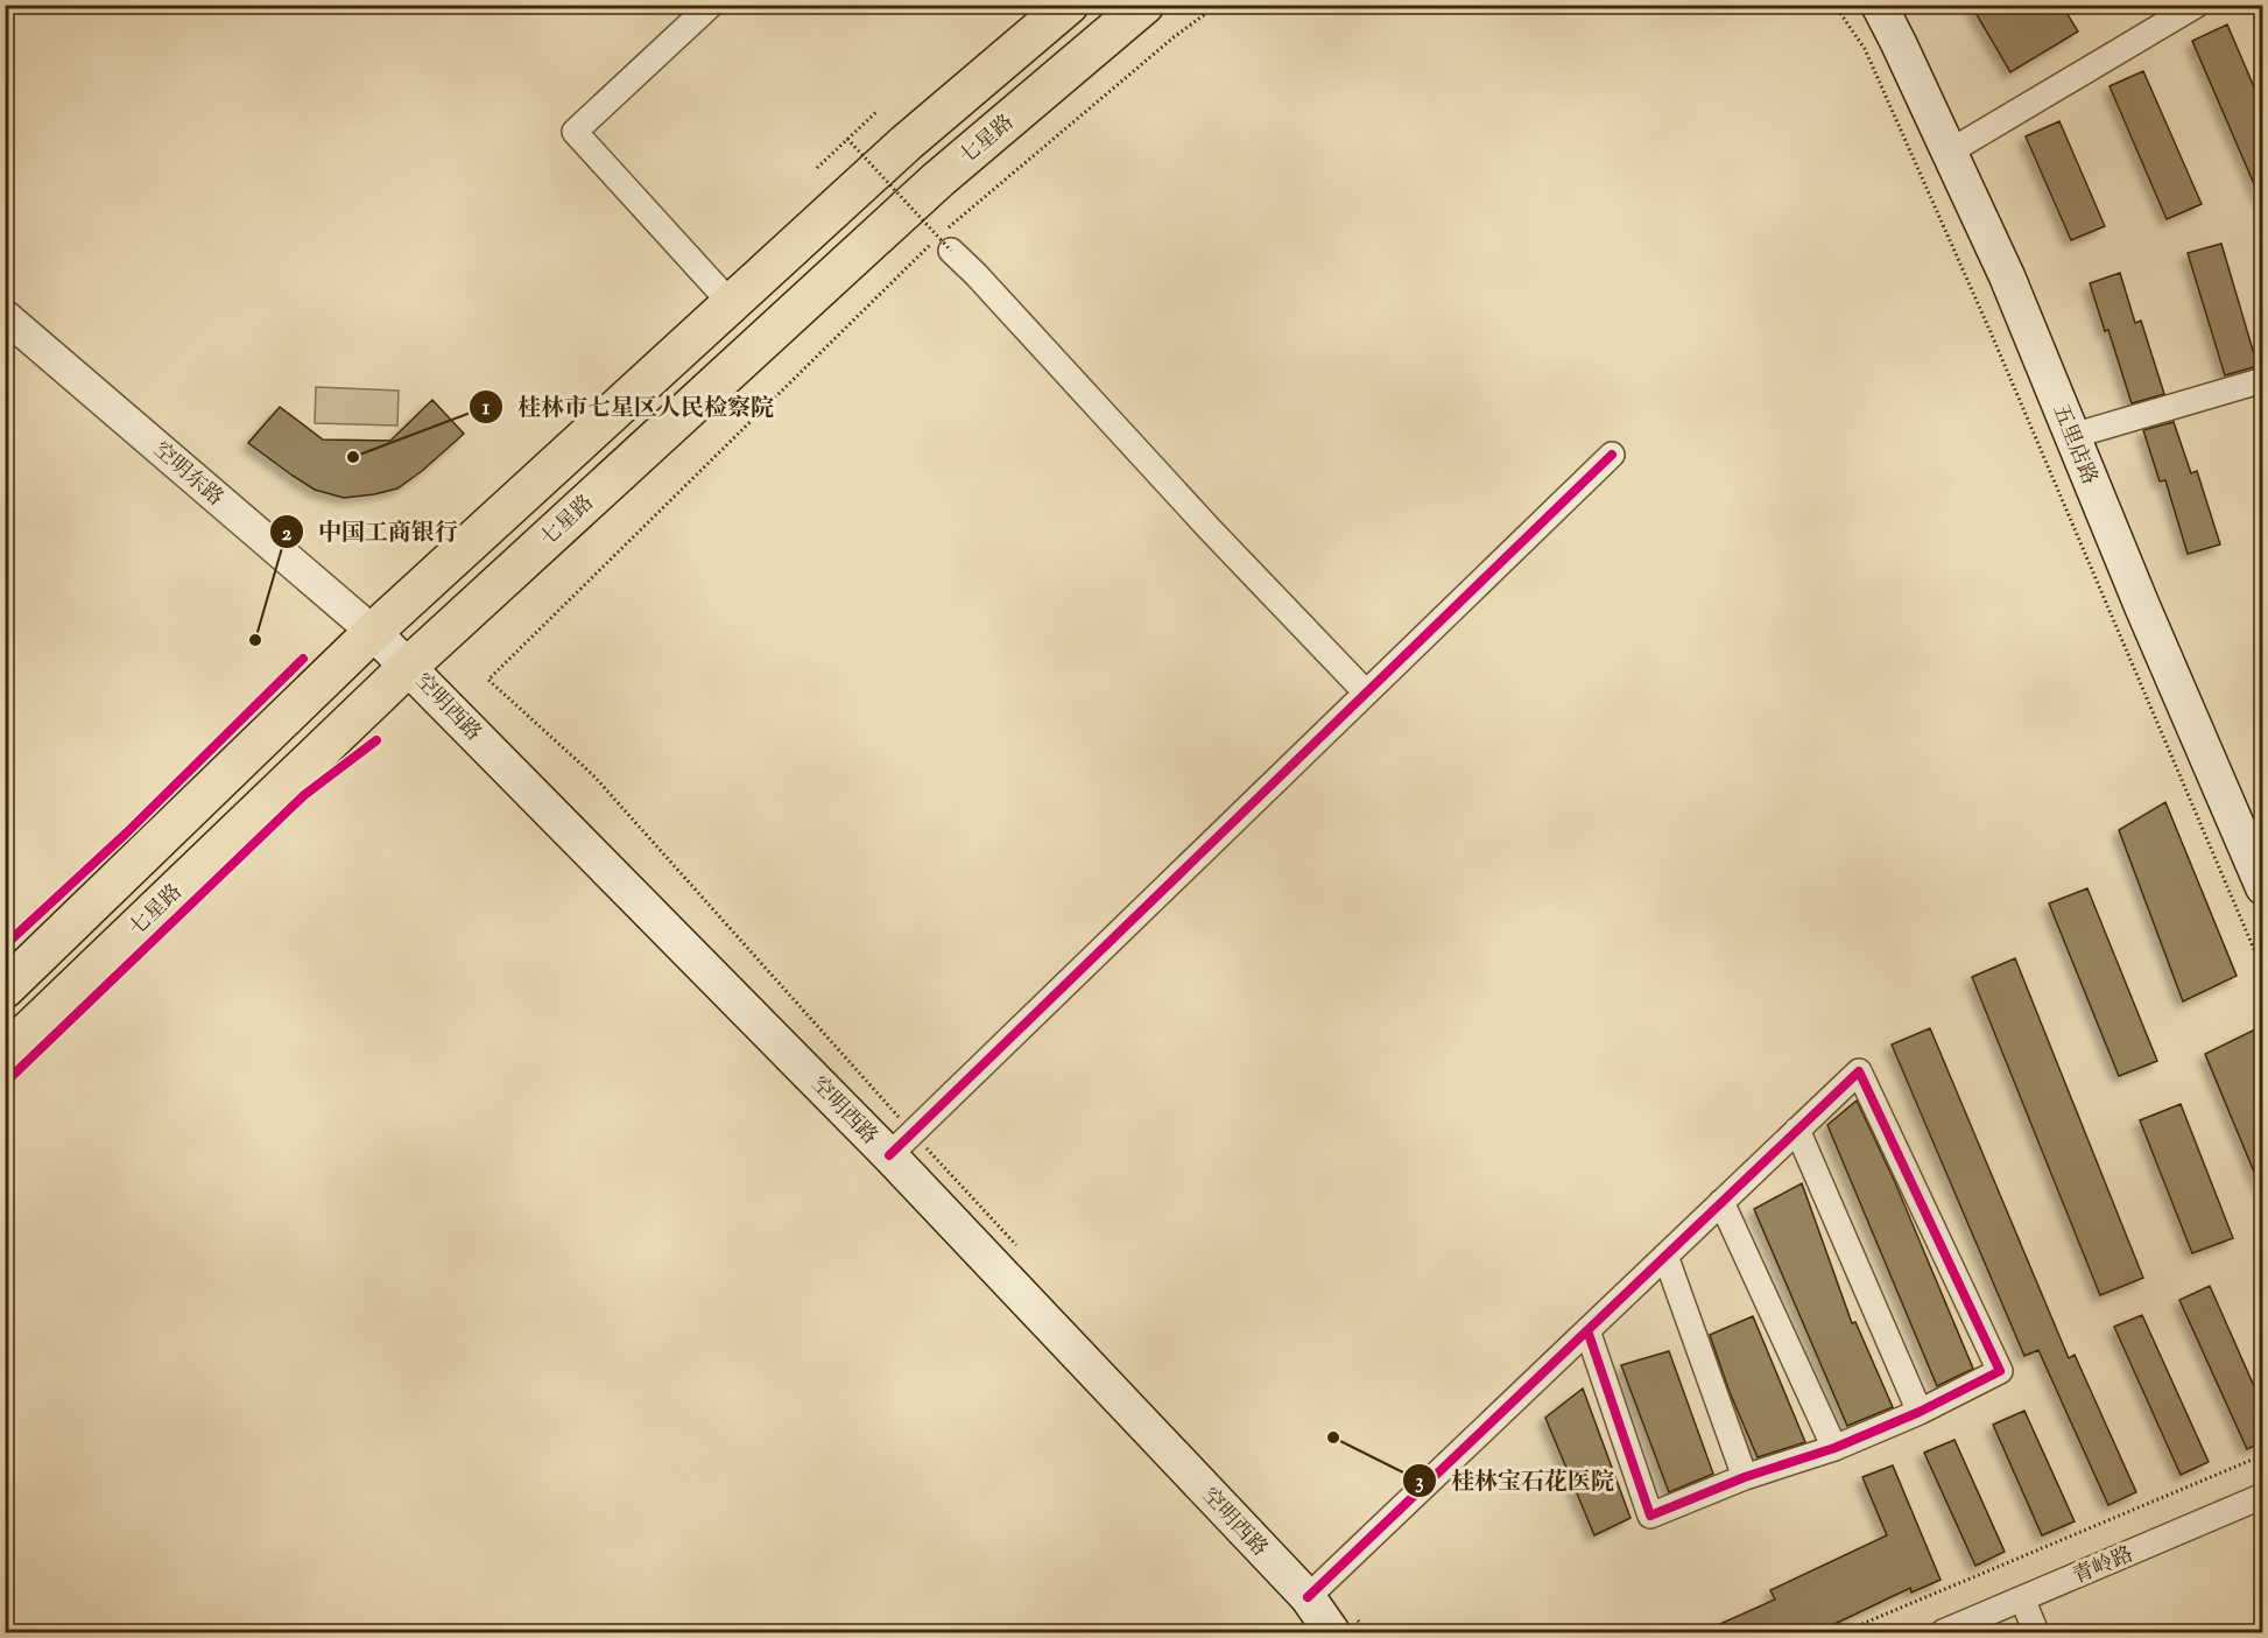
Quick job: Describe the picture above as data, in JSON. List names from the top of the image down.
{
  "streets": {
    "highway": ["七星路"],
    "main road": ["五里店路", "空明西路"],
    "street": ["空明东路", "青岭路"]
  },
  "crossings": [
    ["七星路", "空明西路"],
    ["空明东路", "空明西路"]
  ],
  "places": ["桂林市七星区人民检察院", "中国工商银行", "桂林宝石花医院"]
}
